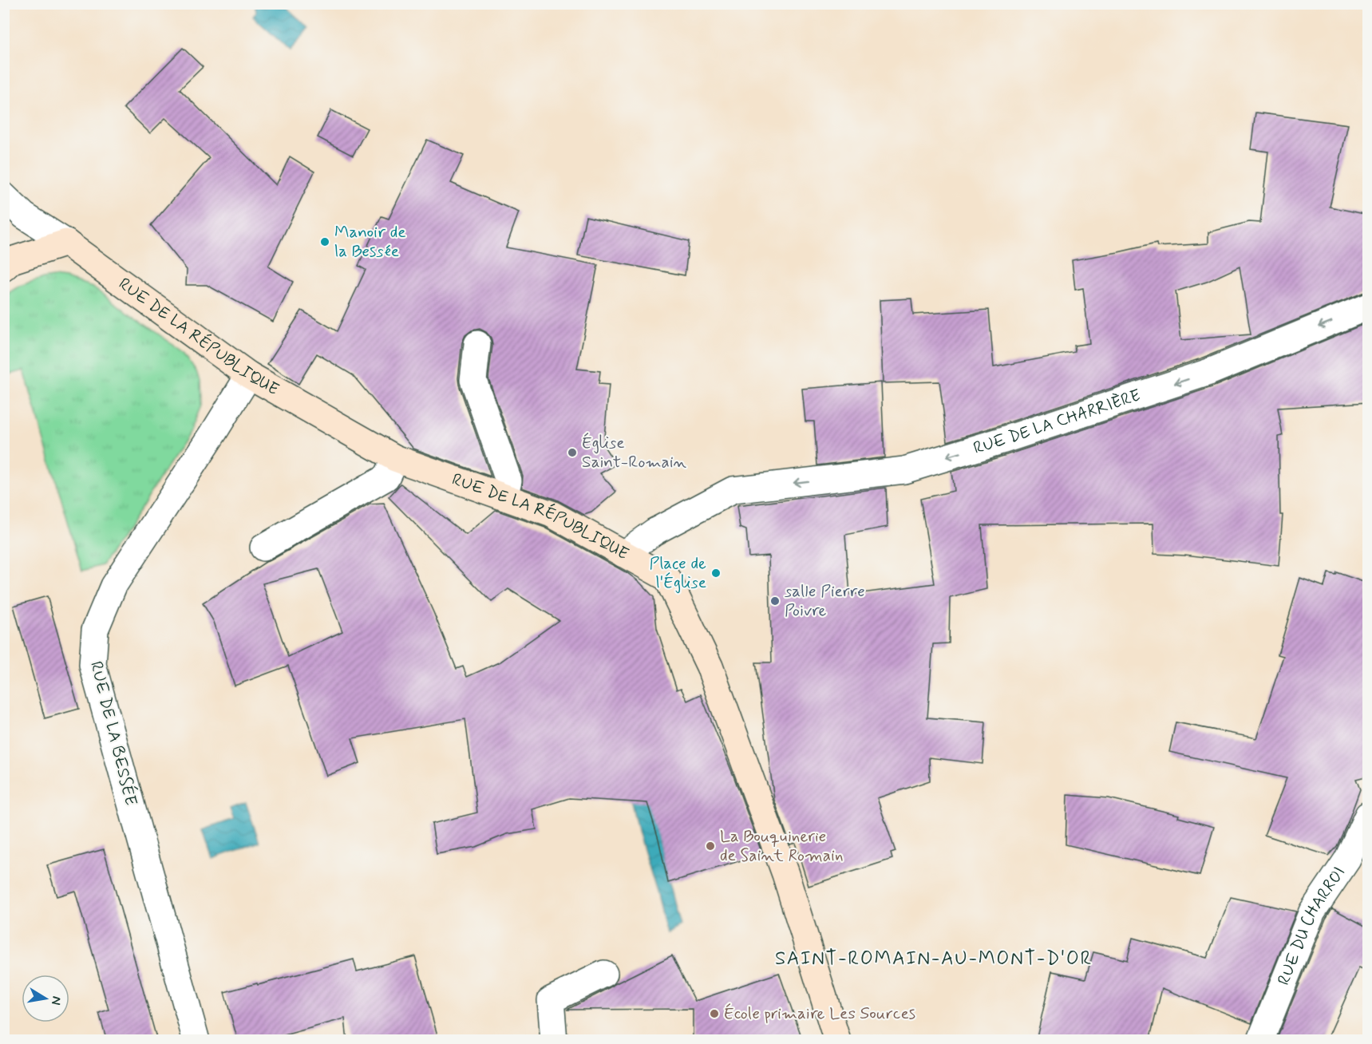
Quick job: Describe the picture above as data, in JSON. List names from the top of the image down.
{
  "streets": {
    "main road": ["RUE DE LA RÉPUBLIQUE"],
    "street": ["RUE DE LA CHARRIÈRE", "RUE DE LA BESSÉE", "RUE DU CHARROI"]
  },
  "crossings": [
    ["RUE DE LA RÉPUBLIQUE", "RUE DE LA CHARRIÈRE"],
    ["RUE DE LA RÉPUBLIQUE", "RUE DE LA BESSÉE"]
  ],
  "one_way": ["RUE DE LA CHARRIÈRE"],
  "districts": ["SAINT-ROMAIN-AU-MONT-D'OR"],
  "places": [
    "Manoir de la Bessée",
    "Église Saint-Romain",
    "Place de l'Église",
    "salle Pierre Poivre",
    "La Bouquinerie de Saint Romain",
    "École primaire Les Sources"
  ],
  "north": "right"
}
